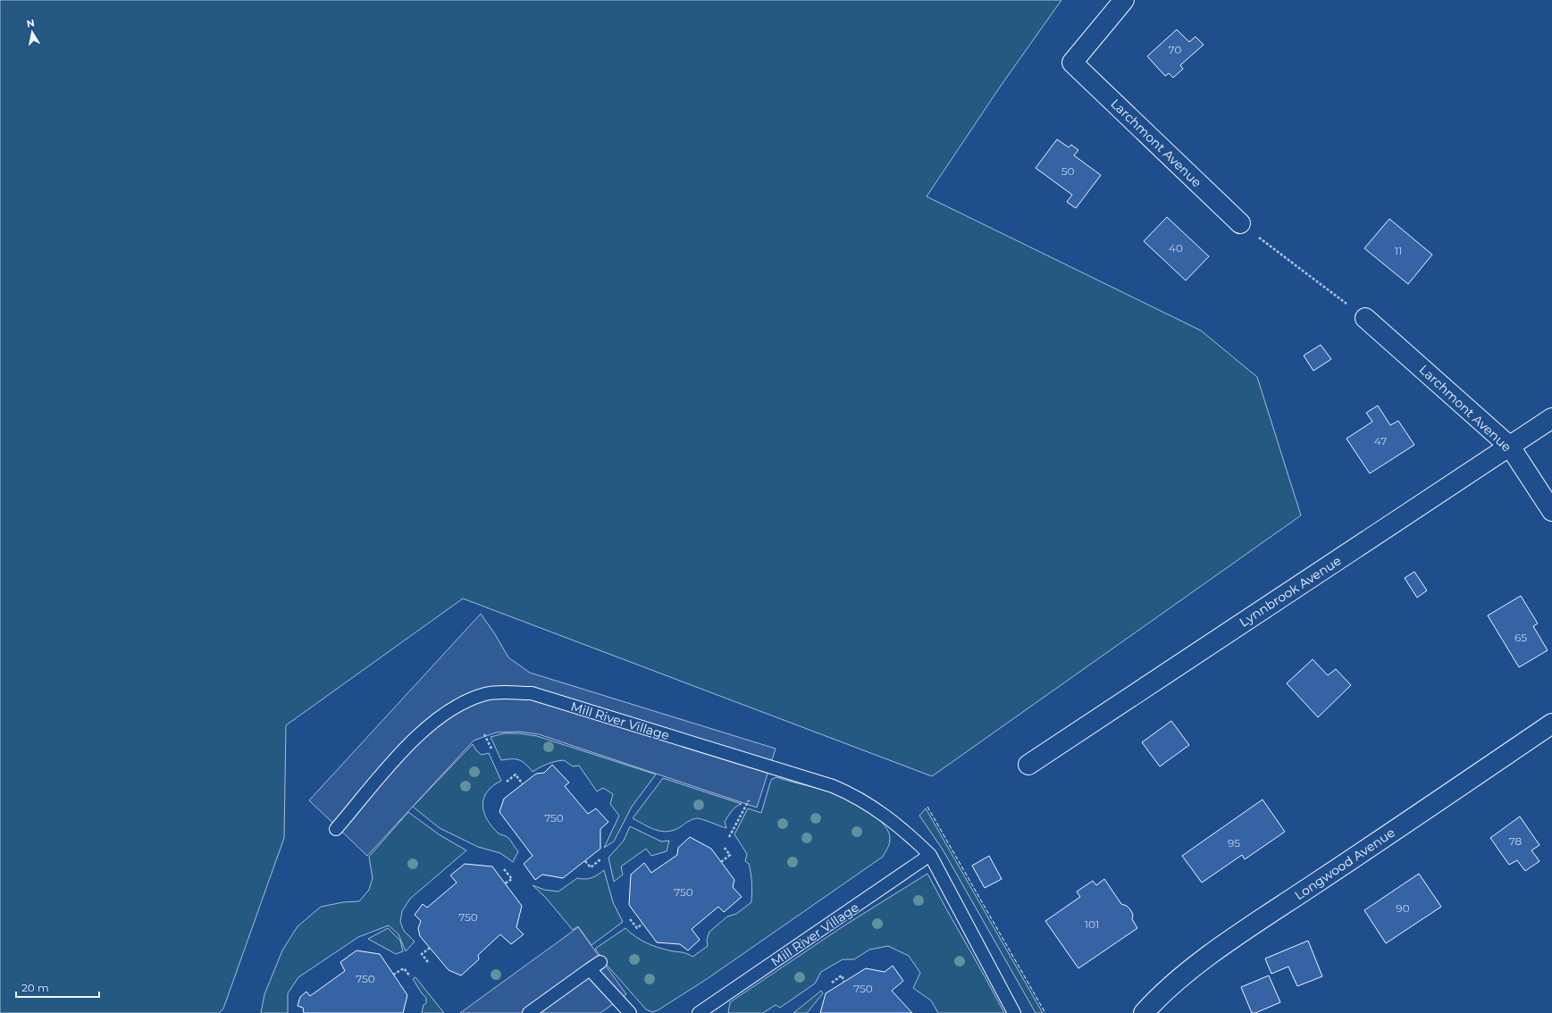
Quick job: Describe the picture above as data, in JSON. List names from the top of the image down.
{
  "streets": {
    "street": ["Larchmont Avenue", "Lynnbrook Avenue", "Longwood Avenue"],
    "lane": ["Mill River Village"]
  },
  "crossings": [
    ["Larchmont Avenue", "Lynnbrook Avenue"]
  ],
  "house_numbers": [
    "70",
    "50",
    "40",
    "11",
    "47",
    "65",
    "750",
    "78",
    "95",
    "750",
    "90",
    "750",
    "101",
    "750",
    "750"
  ],
  "scale_bar": "20 m",
  "north": "top"
}
